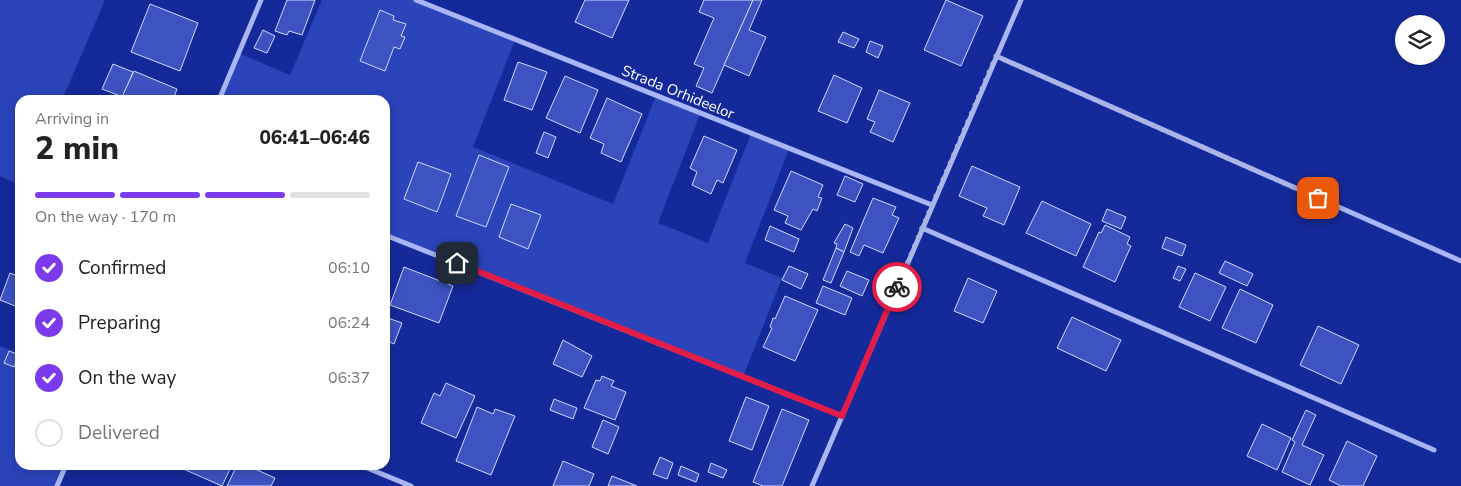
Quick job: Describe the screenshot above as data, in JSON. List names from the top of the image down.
{
  "streets": {
    "street": ["Strada Orhideelor"]
  },
  "page": {
    "heading": ["2 min", "Arriving in", "06:41–06:46"],
    "bar": "On the way · 170 m",
    "list": [
      ["Confirmed", "06:10"],
      ["Preparing", "06:24"],
      ["On the way", "06:37"],
      "Delivered"
    ]
  }
}
